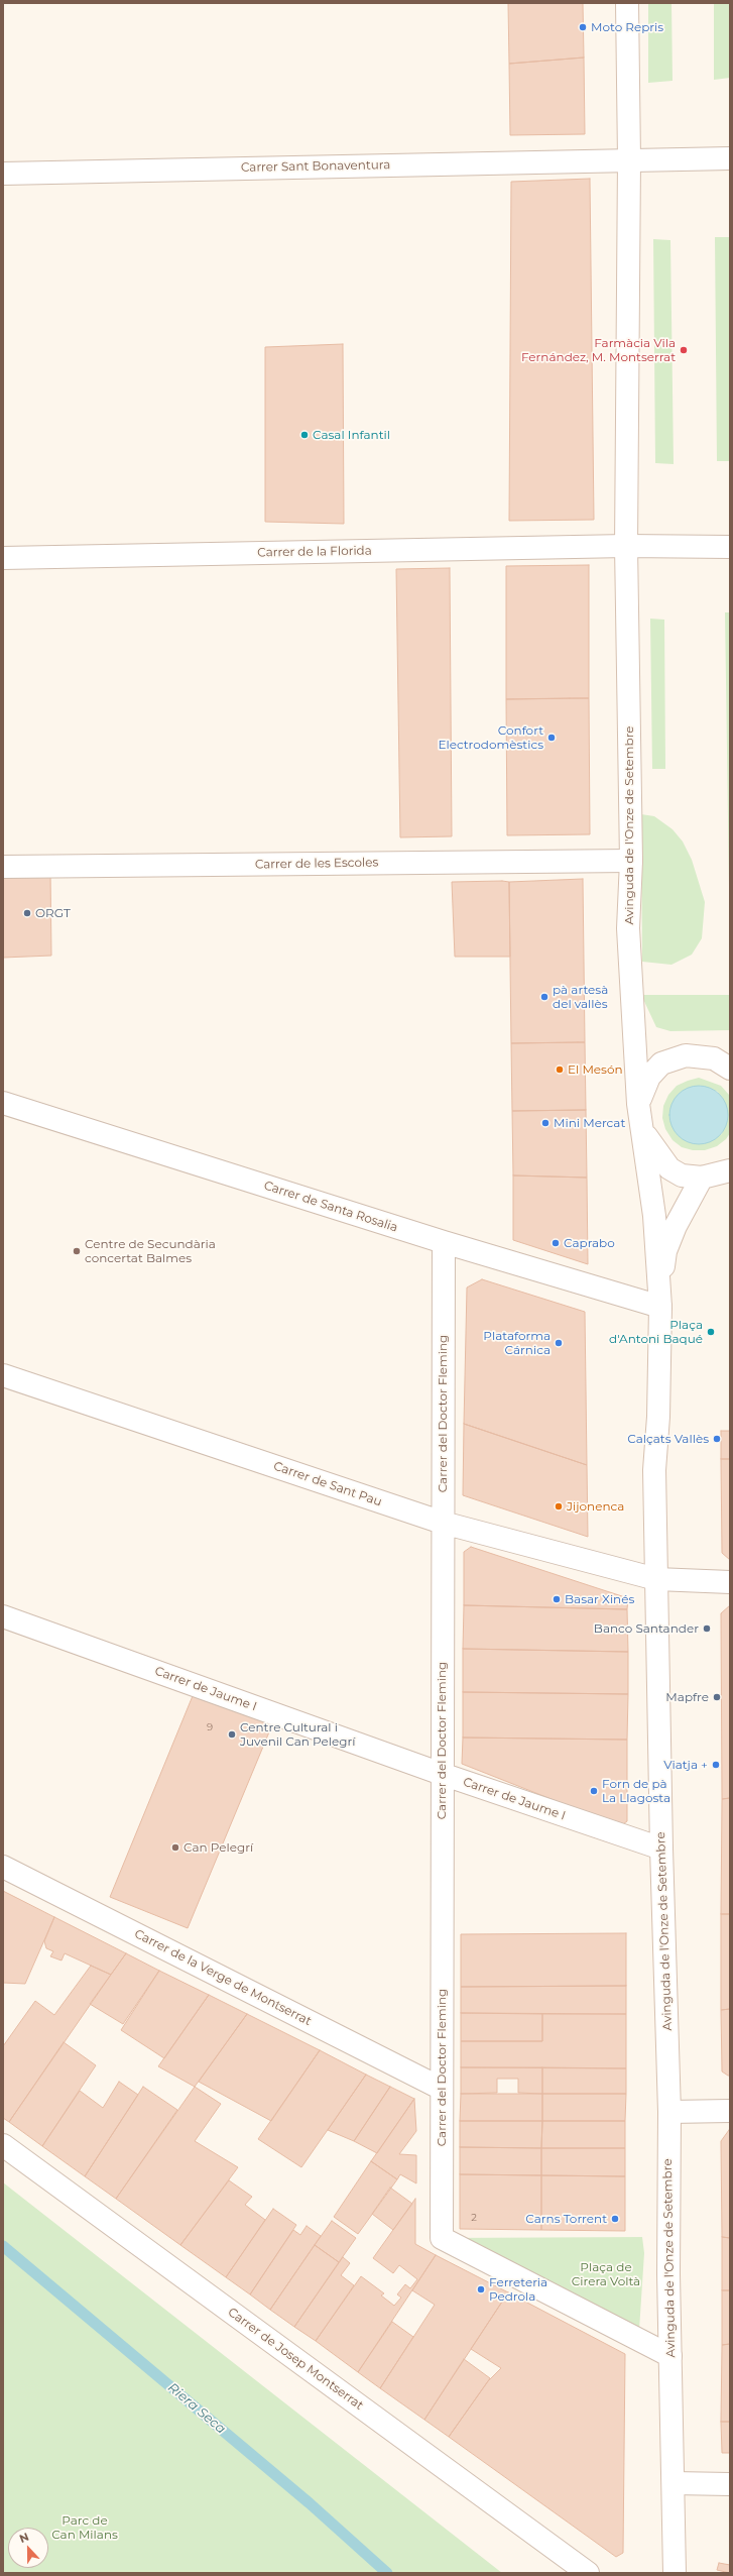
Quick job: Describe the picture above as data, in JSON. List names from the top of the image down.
{
  "streets": {
    "street": [
      "Carrer Sant Bonaventura",
      "Carrer de la Florida",
      "Avinguda de l'Onze de Setembre",
      "Carrer de les Escoles",
      "Carrer de Santa Rosalia",
      "Carrer del Doctor Fleming",
      "Carrer de Sant Pau",
      "Carrer de Jaume I",
      "Carrer de la Verge de Montserrat",
      "Carrer de Josep Montserrat"
    ]
  },
  "crossings": [
    ["Carrer Sant Bonaventura", "Avinguda de l'Onze de Setembre"],
    ["Carrer de la Florida", "Avinguda de l'Onze de Setembre"],
    ["Avinguda de l'Onze de Setembre", "Carrer de les Escoles"],
    ["Avinguda de l'Onze de Setembre", "Carrer de Santa Rosalia"],
    ["Avinguda de l'Onze de Setembre", "Carrer del Doctor Fleming"],
    ["Avinguda de l'Onze de Setembre", "Carrer de Sant Pau"],
    ["Avinguda de l'Onze de Setembre", "Carrer de Jaume I"],
    ["Carrer de Santa Rosalia", "Carrer del Doctor Fleming"],
    ["Carrer del Doctor Fleming", "Carrer de Sant Pau"],
    ["Carrer del Doctor Fleming", "Carrer de Jaume I"],
    ["Carrer del Doctor Fleming", "Carrer de la Verge de Montserrat"]
  ],
  "water": ["Riera Seca"],
  "parks": ["Plaça de Cirera Voltà", "Parc de Can Milans"],
  "places": [
    "Moto Repris",
    "Farmàcia Vila Fernández, M. Montserrat",
    "Casal Infantil",
    "Confort Electrodomèstics",
    "ORGT",
    "pà artesà del vallès",
    "El Mesón",
    "Mini Mercat",
    "Caprabo",
    "Centre de Secundària concertat Balmes",
    "Plaça d'Antoni Baqué",
    "Plataforma Cárnica",
    "Calçats Vallès",
    "Jijonenca",
    "Basar Xinés",
    "Banco Santander",
    "Mapfre",
    "Centre Cultural i Juvenil Can Pelegrí",
    "Viatja +",
    "Forn de pà La Llagosta",
    "Can Pelegrí",
    "Carns Torrent",
    "Ferreteria Pedrola"
  ],
  "house_numbers": ["9", "2"],
  "north": "top"
}
